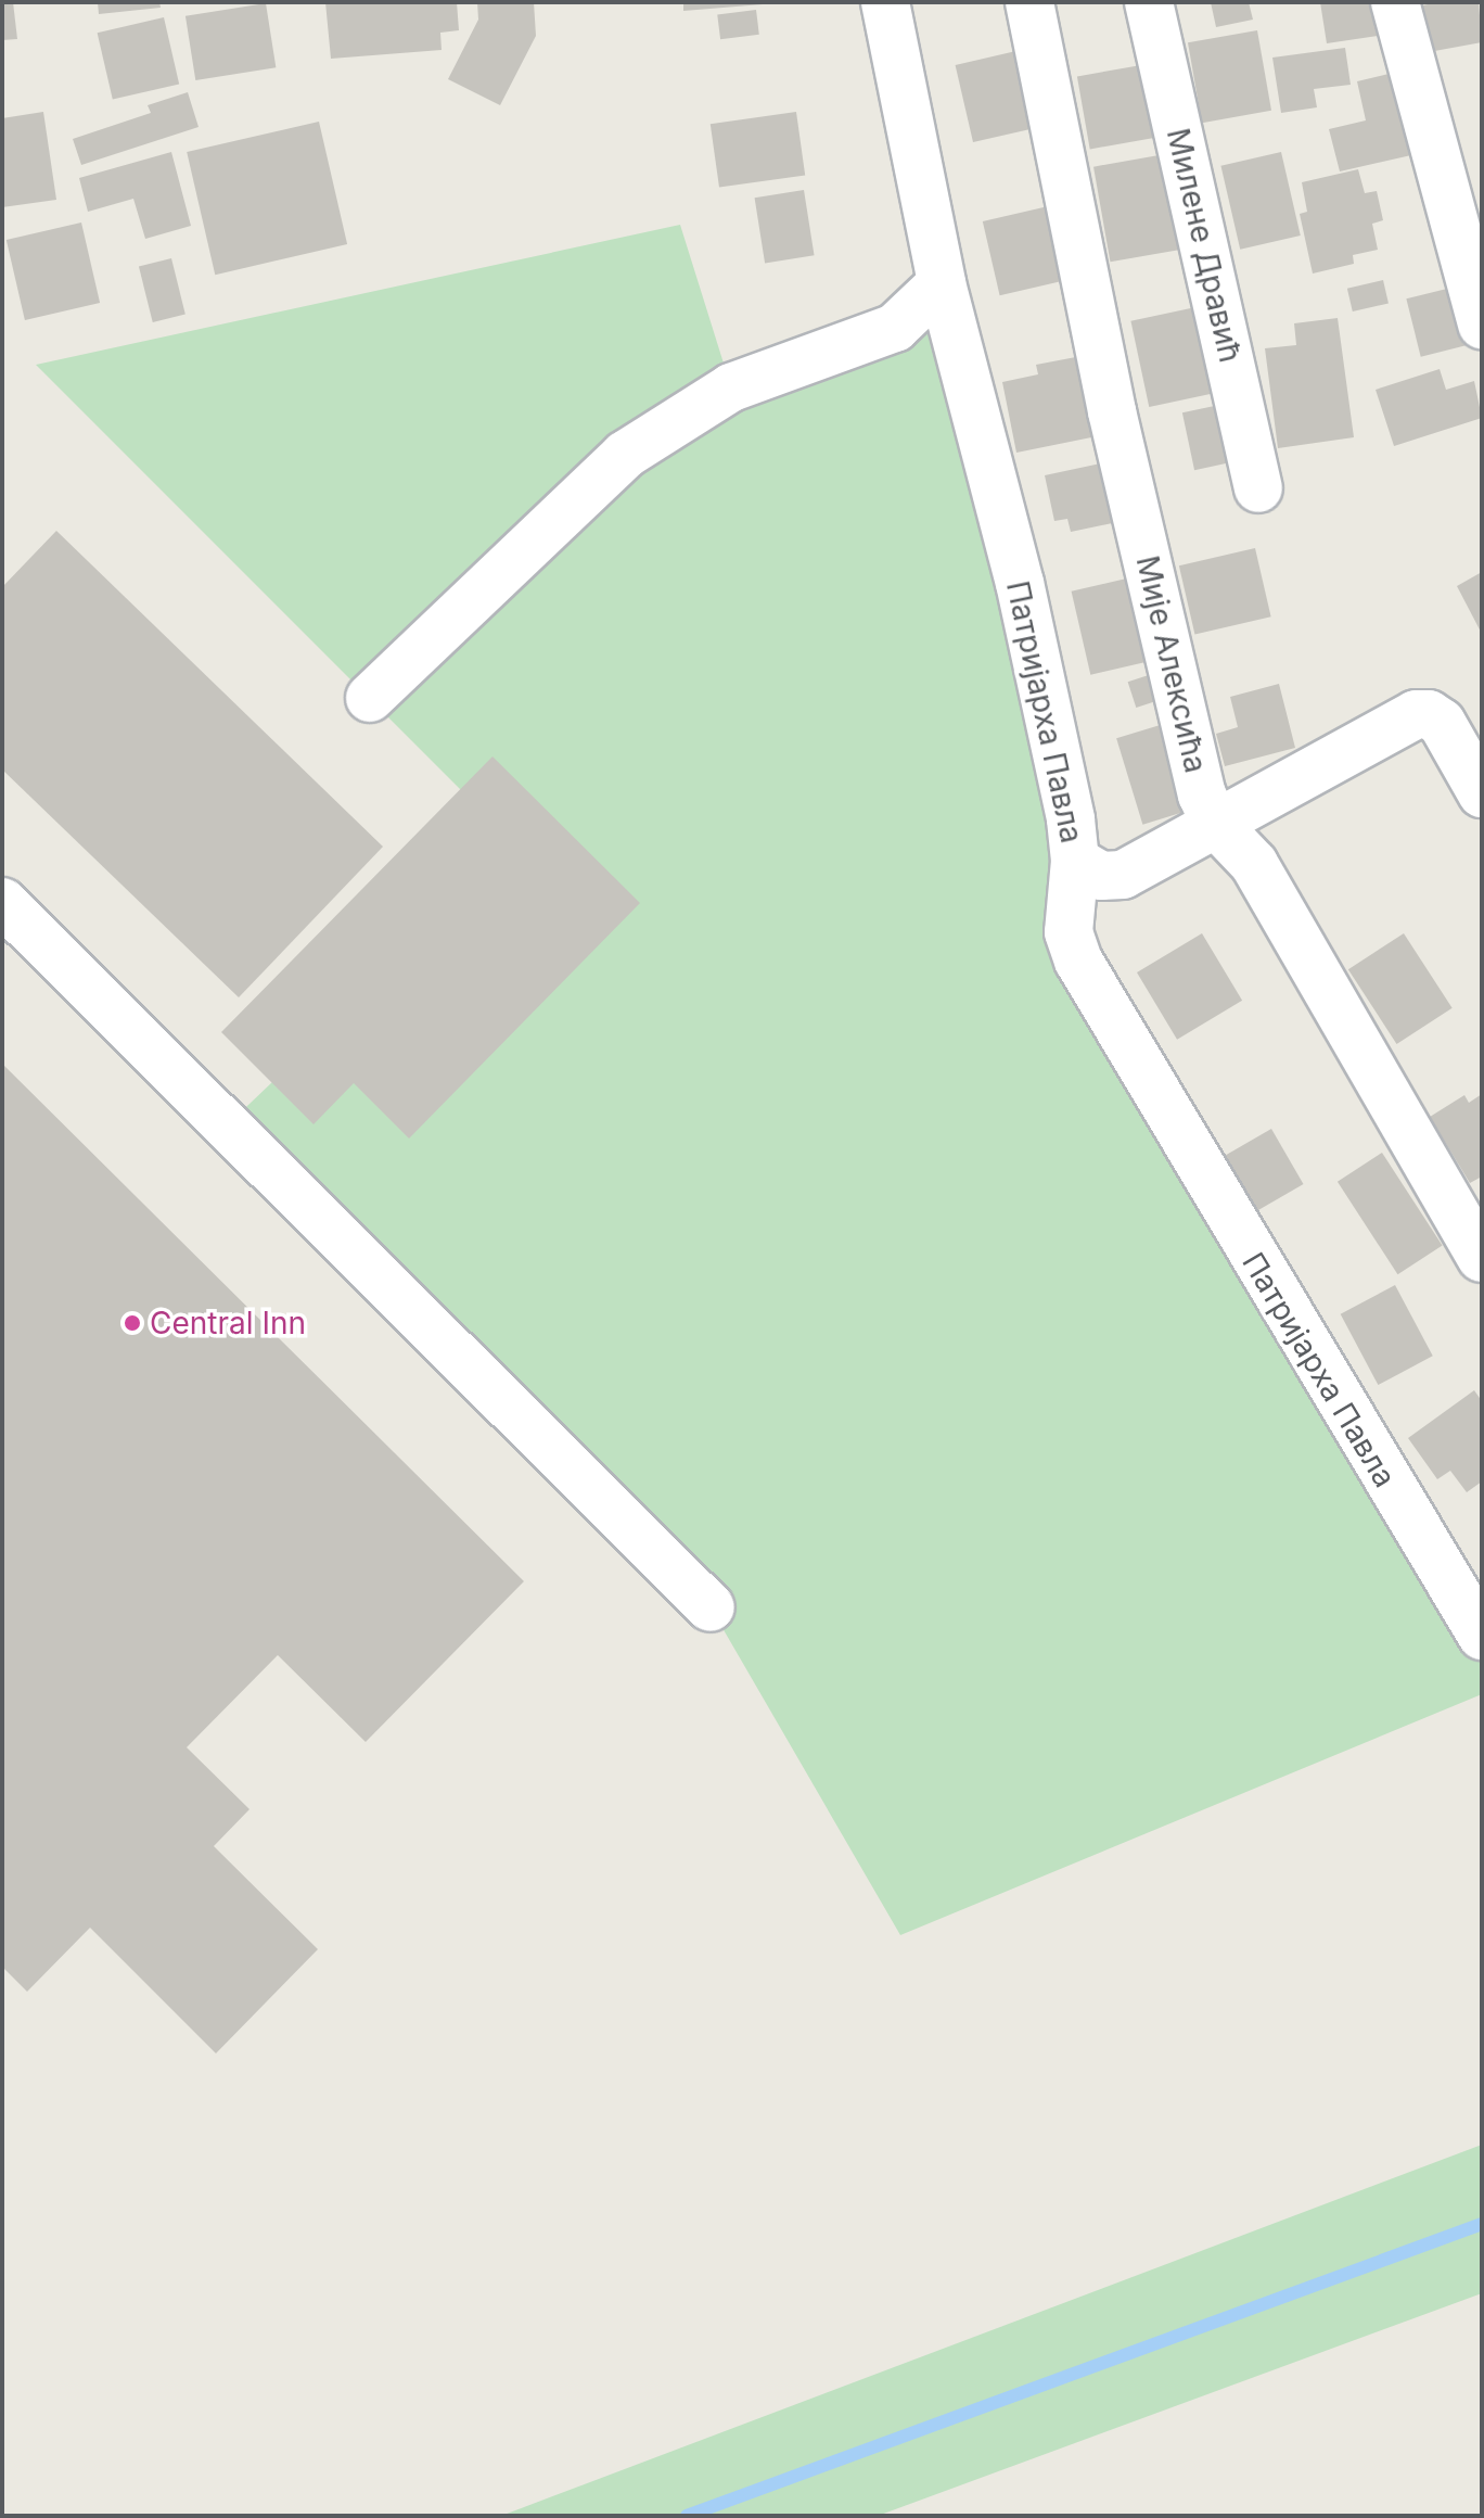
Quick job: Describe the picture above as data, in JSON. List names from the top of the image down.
{
  "streets": {
    "street": ["Милене Дравић", "Мије Алексића", "Патријарха Павла"]
  },
  "places": ["Central Inn"]
}
